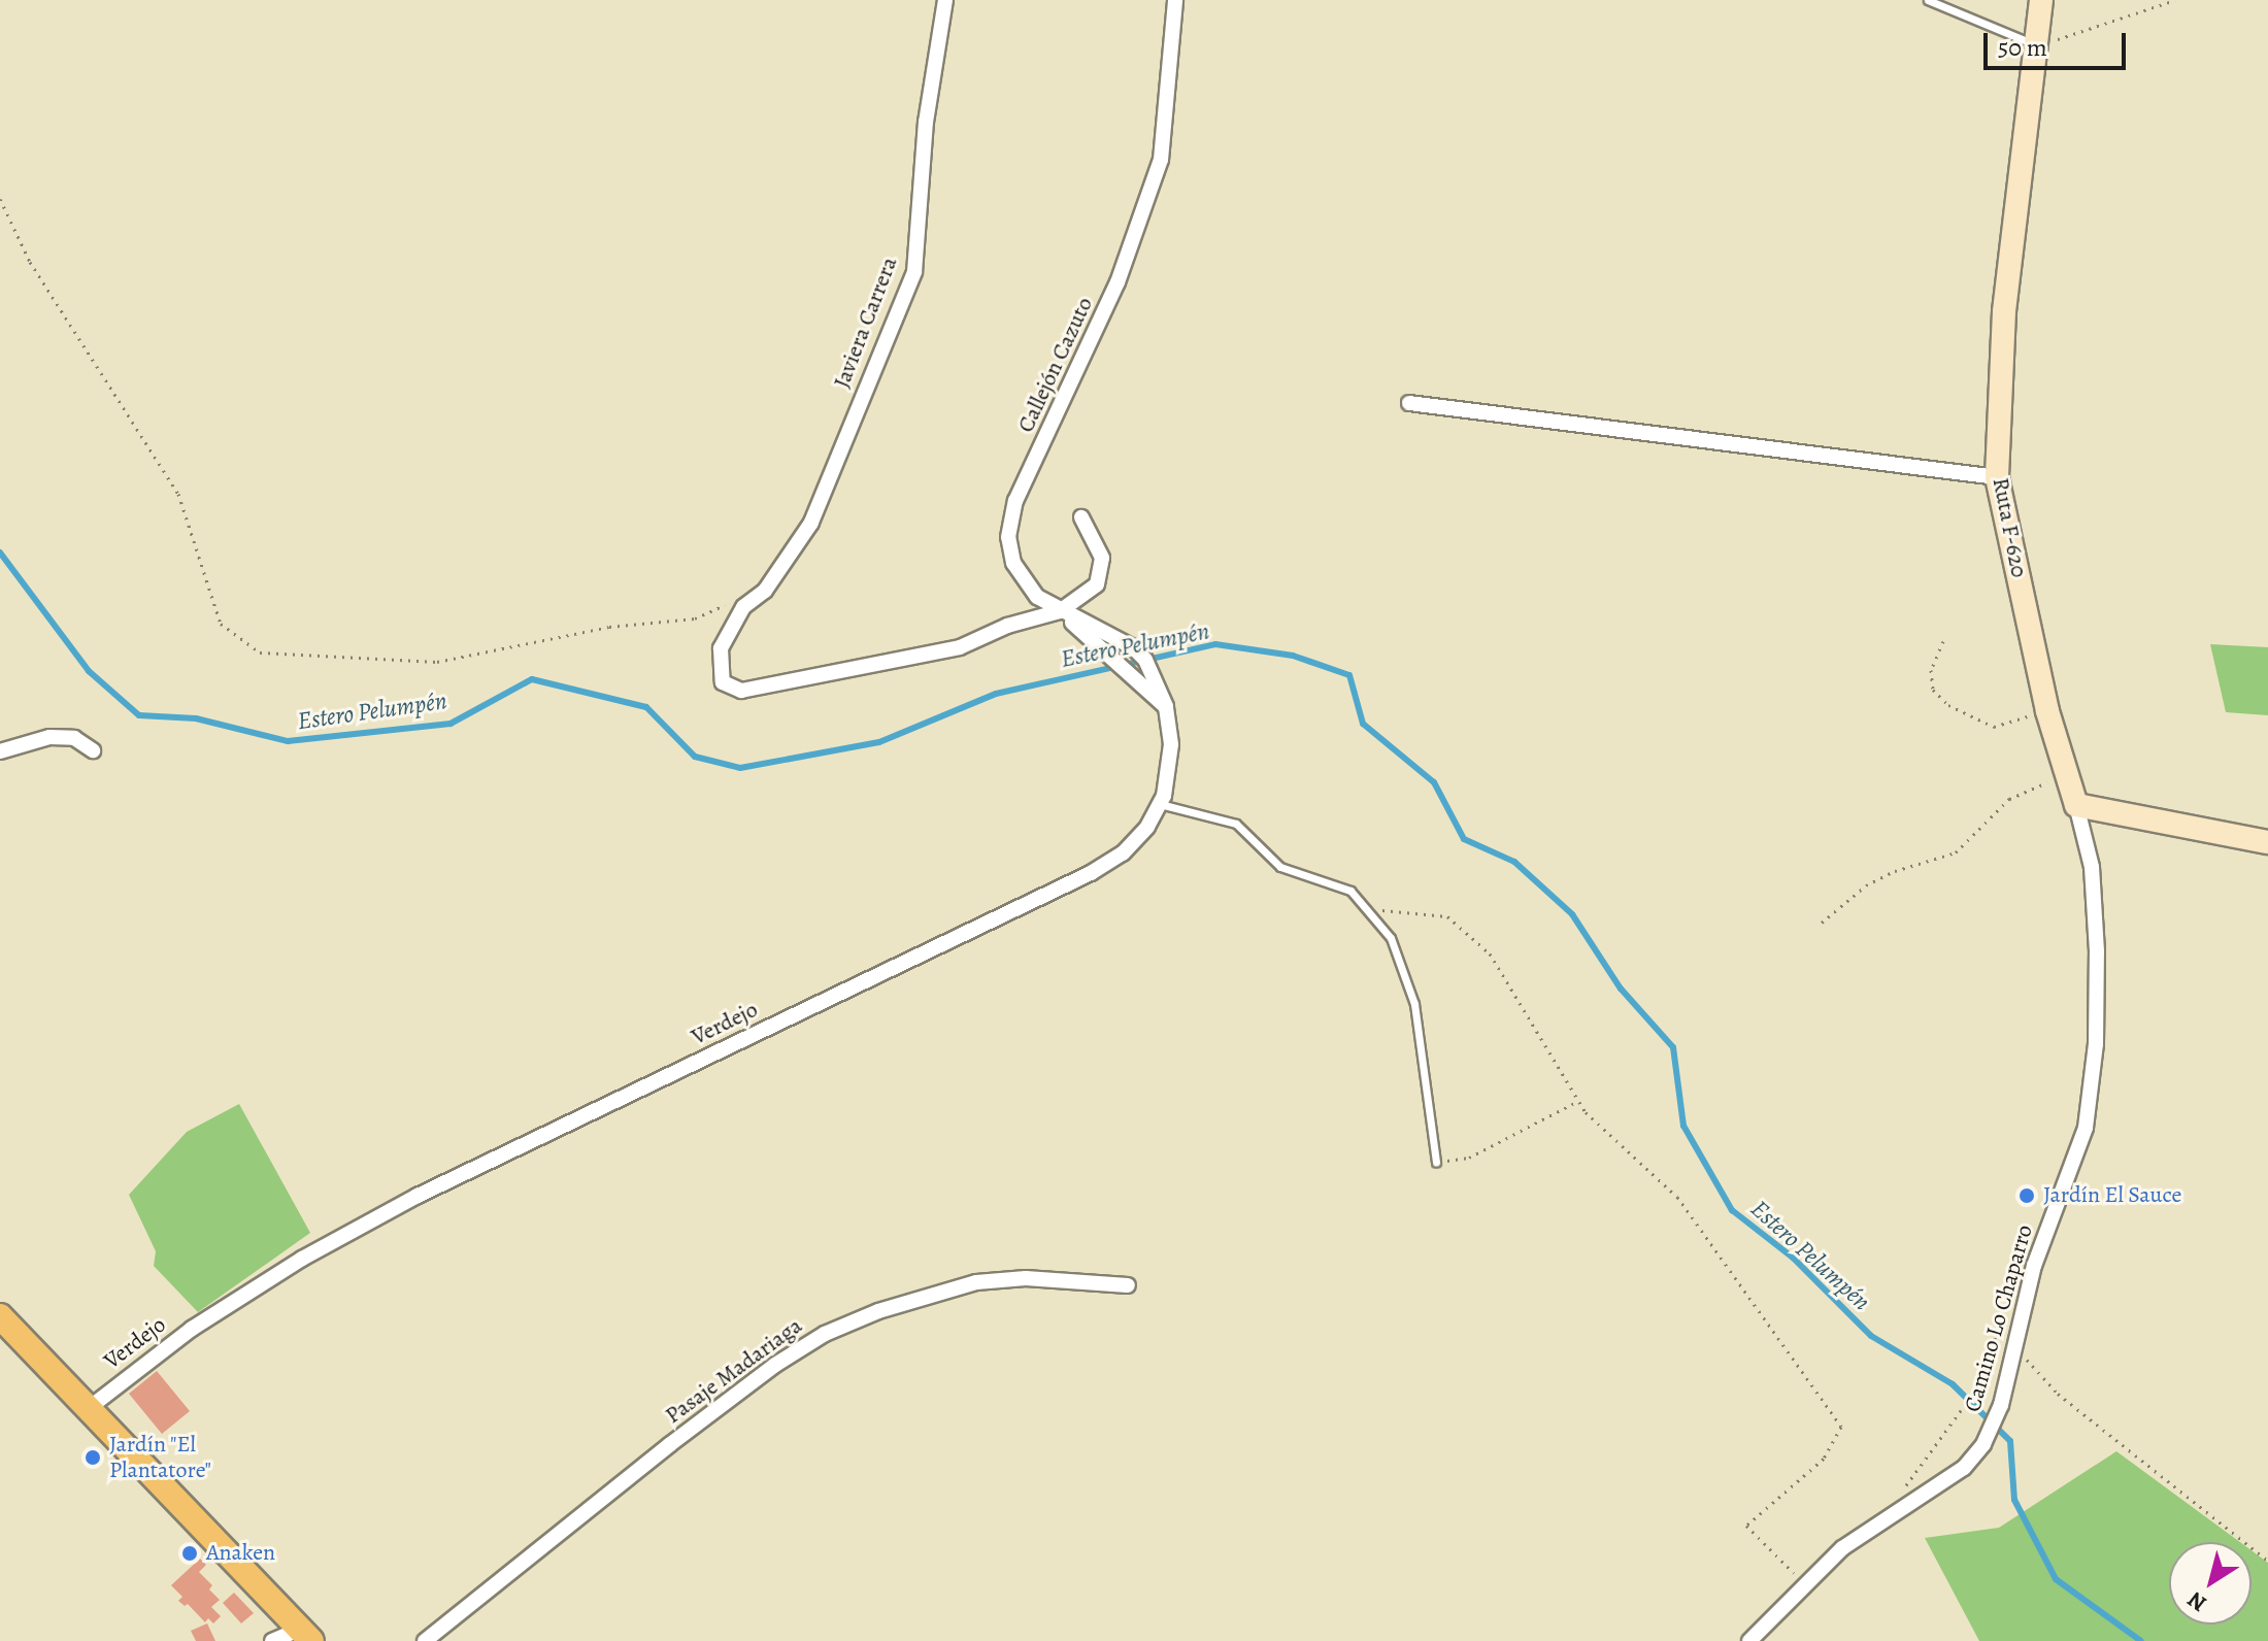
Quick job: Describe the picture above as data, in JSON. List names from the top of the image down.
{
  "streets": {
    "street": [
      "Javiera Carrera",
      "Callejón Cazuto",
      "Ruta F-620",
      "Verdejo",
      "Camino Lo Chaparro",
      "Pasaje Madariaga"
    ]
  },
  "crossings": [
    ["Javiera Carrera", "Callejón Cazuto"],
    ["Javiera Carrera", "Verdejo"],
    ["Callejón Cazuto", "Verdejo"],
    ["Ruta F-620", "Camino Lo Chaparro"]
  ],
  "water": ["Estero Pelumpén"],
  "places": ["Jardín El Sauce", "Jardín \"El Plantatore\"", "Anaken"],
  "scale_bar": "50 m",
  "north": "bottom left"
}
